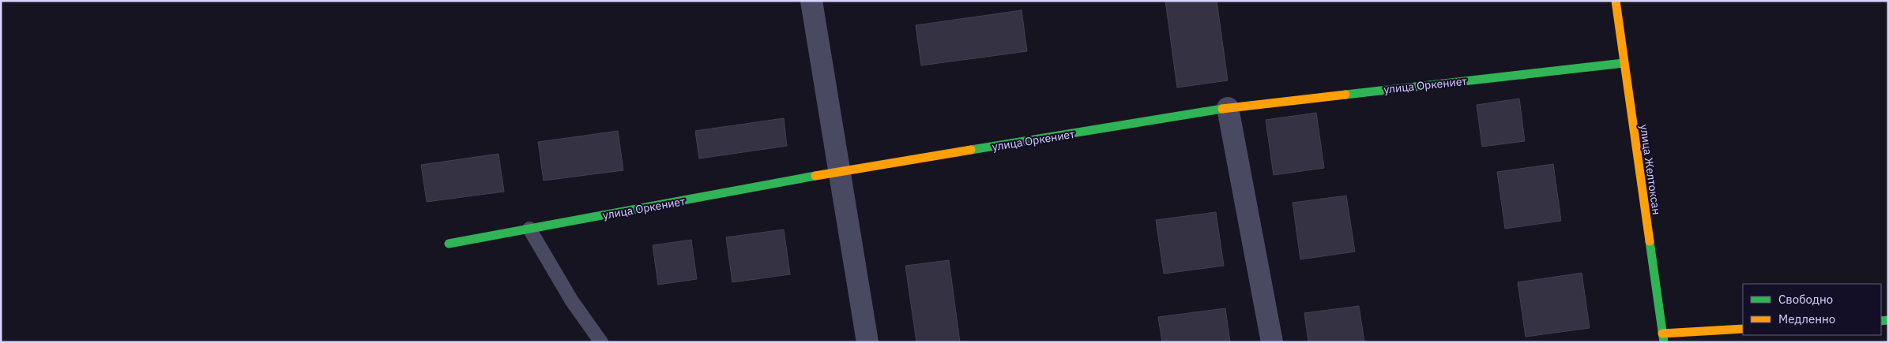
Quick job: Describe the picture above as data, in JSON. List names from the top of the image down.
{
  "streets": {
    "street": ["улица Оркениет", "улица Желтоксан"]
  },
  "crossings": [
    ["улица Оркениет", "улица Желтоксан"]
  ],
  "legend": ["Свободно", "Медленно"]
}
